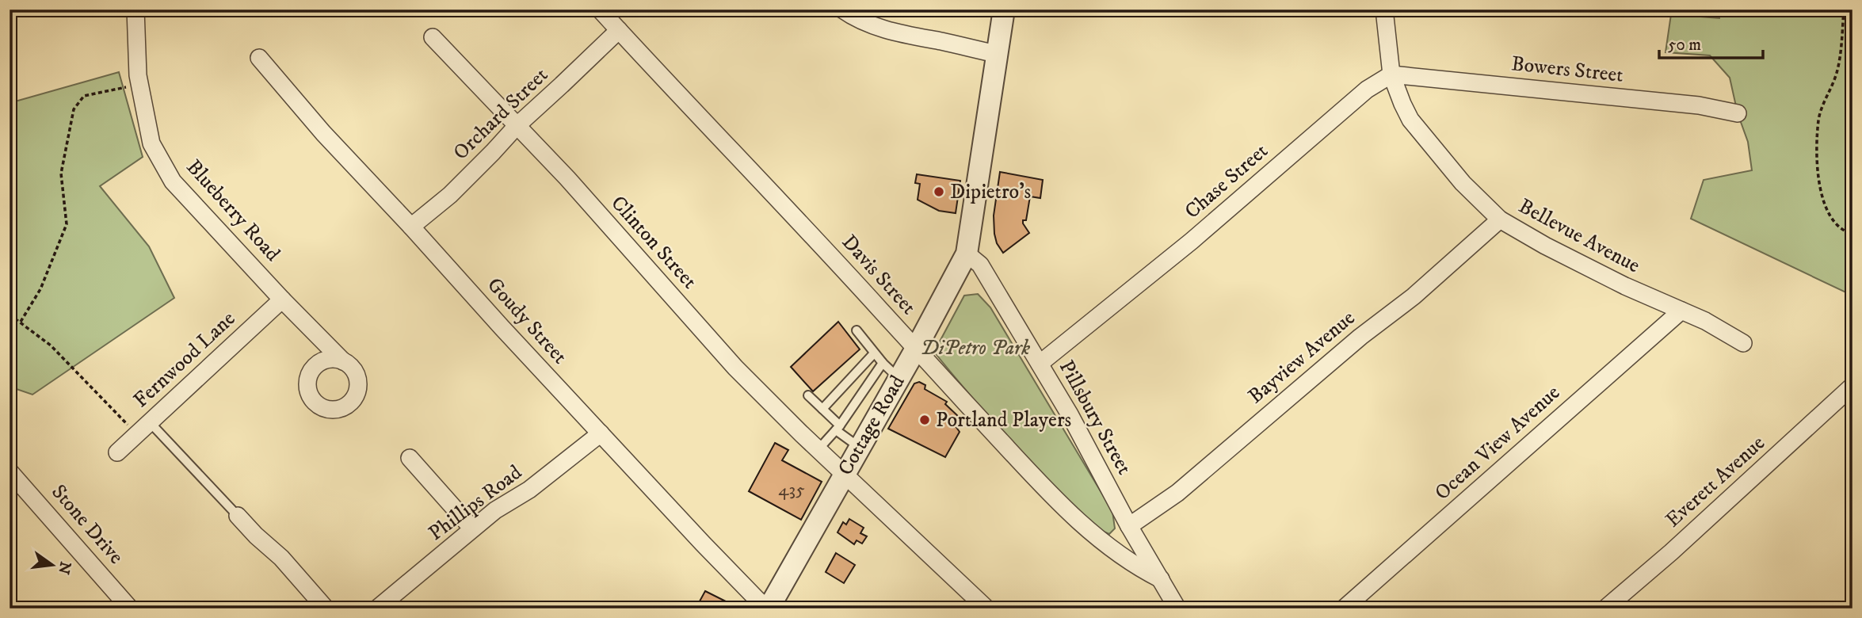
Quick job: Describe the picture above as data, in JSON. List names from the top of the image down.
{
  "streets": {
    "street": [
      "Bowers Street",
      "Orchard Street",
      "Chase Street",
      "Blueberry Road",
      "Bellevue Avenue",
      "Clinton Street",
      "Davis Street",
      "Goudy Street",
      "Bayview Avenue",
      "Fernwood Lane",
      "Pillsbury Street",
      "Cottage Road",
      "Ocean View Avenue",
      "Everett Avenue",
      "Phillips Road",
      "Stone Drive"
    ]
  },
  "crossings": [
    ["Bowers Street", "Chase Street"],
    ["Bowers Street", "Bellevue Avenue"],
    ["Orchard Street", "Clinton Street"],
    ["Orchard Street", "Davis Street"],
    ["Orchard Street", "Goudy Street"],
    ["Chase Street", "Bellevue Avenue"],
    ["Chase Street", "Pillsbury Street"],
    ["Blueberry Road", "Fernwood Lane"],
    ["Bellevue Avenue", "Bayview Avenue"],
    ["Bellevue Avenue", "Ocean View Avenue"],
    ["Clinton Street", "Cottage Road"],
    ["Davis Street", "Pillsbury Street"],
    ["Davis Street", "Cottage Road"],
    ["Goudy Street", "Cottage Road"],
    ["Goudy Street", "Phillips Road"],
    ["Bayview Avenue", "Pillsbury Street"],
    ["Pillsbury Street", "Cottage Road"]
  ],
  "parks": ["DiPetro Park"],
  "places": ["Dipietro's", "Portland Players"],
  "house_numbers": ["435"],
  "scale_bar": "50 m",
  "north": "right"
}
